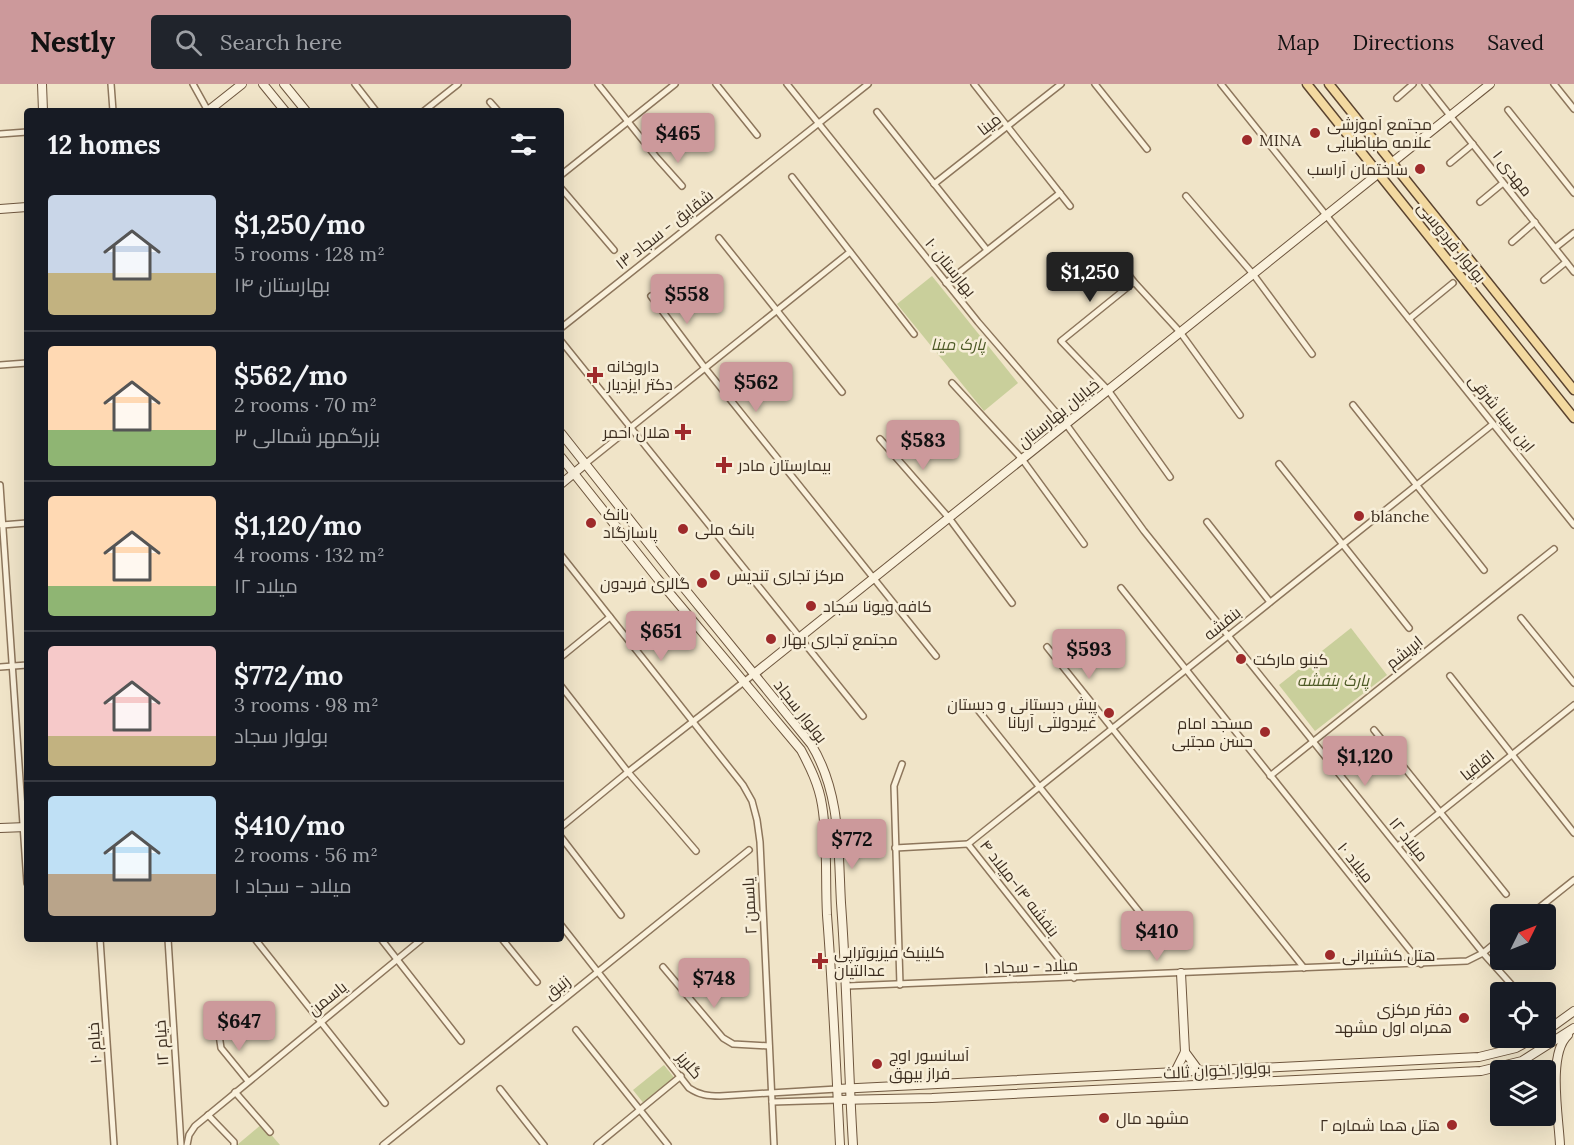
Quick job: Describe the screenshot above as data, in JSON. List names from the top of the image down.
{
  "streets": {
    "main road": ["بولوار فردوسی"],
    "street": [
      "مینا",
      "مهدی ۱",
      "شقایق - سجاد ۱۳",
      "بهارستان ۱۰",
      "خیابان بهارستان",
      "ابن سینا شرقی",
      "بنفشه",
      "ابریشم",
      "بولوار سجاد",
      "اقاقیا",
      "میلاد ۱۲",
      "میلاد ۱۰",
      "بنفشه ۱۴-میلاد ۴",
      "یاسمن ۲",
      "میلاد - سجاد ۱",
      "زنبق",
      "یاسمن",
      "خیام ۱۰",
      "خیام ۱۲",
      "گلریز",
      "بولوار اخوان ثالث"
    ]
  },
  "crossings": [
    ["مهدی ۱", "خیابان بهارستان"],
    ["شقایق - سجاد ۱۳", "بهارستان ۱۰"],
    ["بولوار فردوسی", "خیابان بهارستان"],
    ["بهارستان ۱۰", "خیابان بهارستان"],
    ["بهارستان ۱۰", "بنفشه"],
    ["بهارستان ۱۰", "میلاد ۱۲"],
    ["خیابان بهارستان", "ابن سینا شرقی"],
    ["خیابان بهارستان", "بولوار سجاد"],
    ["ابن سینا شرقی", "بنفشه"],
    ["بنفشه", "میلاد ۱۲"],
    ["بنفشه", "میلاد ۱۰"],
    ["بنفشه", "بنفشه ۱۴-میلاد ۴"],
    ["ابریشم", "میلاد ۱۲"],
    ["ابریشم", "میلاد ۱۰"],
    ["بولوار سجاد", "میلاد - سجاد ۱"],
    ["بولوار سجاد", "گلریز"],
    ["بولوار سجاد", "بولوار اخوان ثالث"],
    ["اقاقیا", "میلاد ۱۲"],
    ["میلاد ۱۲", "میلاد - سجاد ۱"],
    ["میلاد ۱۰", "میلاد - سجاد ۱"],
    ["بنفشه ۱۴-میلاد ۴", "میلاد - سجاد ۱"],
    ["یاسمن ۲", "گلریز"],
    ["زنبق", "گلریز"]
  ],
  "parks": ["پارک مینا", "پارک بنفشه"],
  "places": {
    "other": [
      "مجتمع آموزشی علامه طباطبایی",
      "MINA",
      "ساختمان آراسب",
      "blanche",
      "بانک پاسارگاد",
      "بانک ملی",
      "مرکز تجاری تندیس",
      "گالری فریدون",
      "کافه ویونا سجاد",
      "مجتمع تجاری بهار",
      "کینو مارکت",
      "پیش دبستانی و دبستان غیردولتی آریانا",
      "مسجد امام حسن مجتبی",
      "هتل کشتیرانی",
      "دفتر مرکزی همراه اول مشهد",
      "آسانسور اوج فراز بیهق",
      "مشهد مال",
      "هتل هما شماره ۲"
    ],
    "health": [
      "داروخانه دکتر ایزدیار",
      "هلال احمر",
      "بیمارستان مادر",
      "کلینیک فیزیوتراپی عدالتیان"
    ]
  },
  "north": "top right",
  "page": {
    "header": "Nestly",
    "search": "Search here",
    "nav": ["Map", "Directions", "Saved"],
    "heading": "12 homes",
    "price": [
      "$465",
      "$1,250",
      "$558",
      "$562",
      "$583",
      "$651",
      "$593",
      "$1,120",
      "$772",
      "$410",
      "$748",
      "$647"
    ],
    "list": [
      {
        "name": "$1,250/mo",
        "note": "5 rooms · 128 m² · بهارستان ۱۴"
      },
      {
        "name": "$562/mo",
        "note": "2 rooms · 70 m² · بزرگمهر شمالی ۳"
      },
      {
        "name": "$1,120/mo",
        "note": "4 rooms · 132 m² · میلاد ۱۲"
      },
      {
        "name": "$772/mo",
        "note": "3 rooms · 98 m² · بولوار سجاد"
      },
      {
        "name": "$410/mo",
        "note": "2 rooms · 56 m² · میلاد - سجاد ۱"
      }
    ]
  }
}
